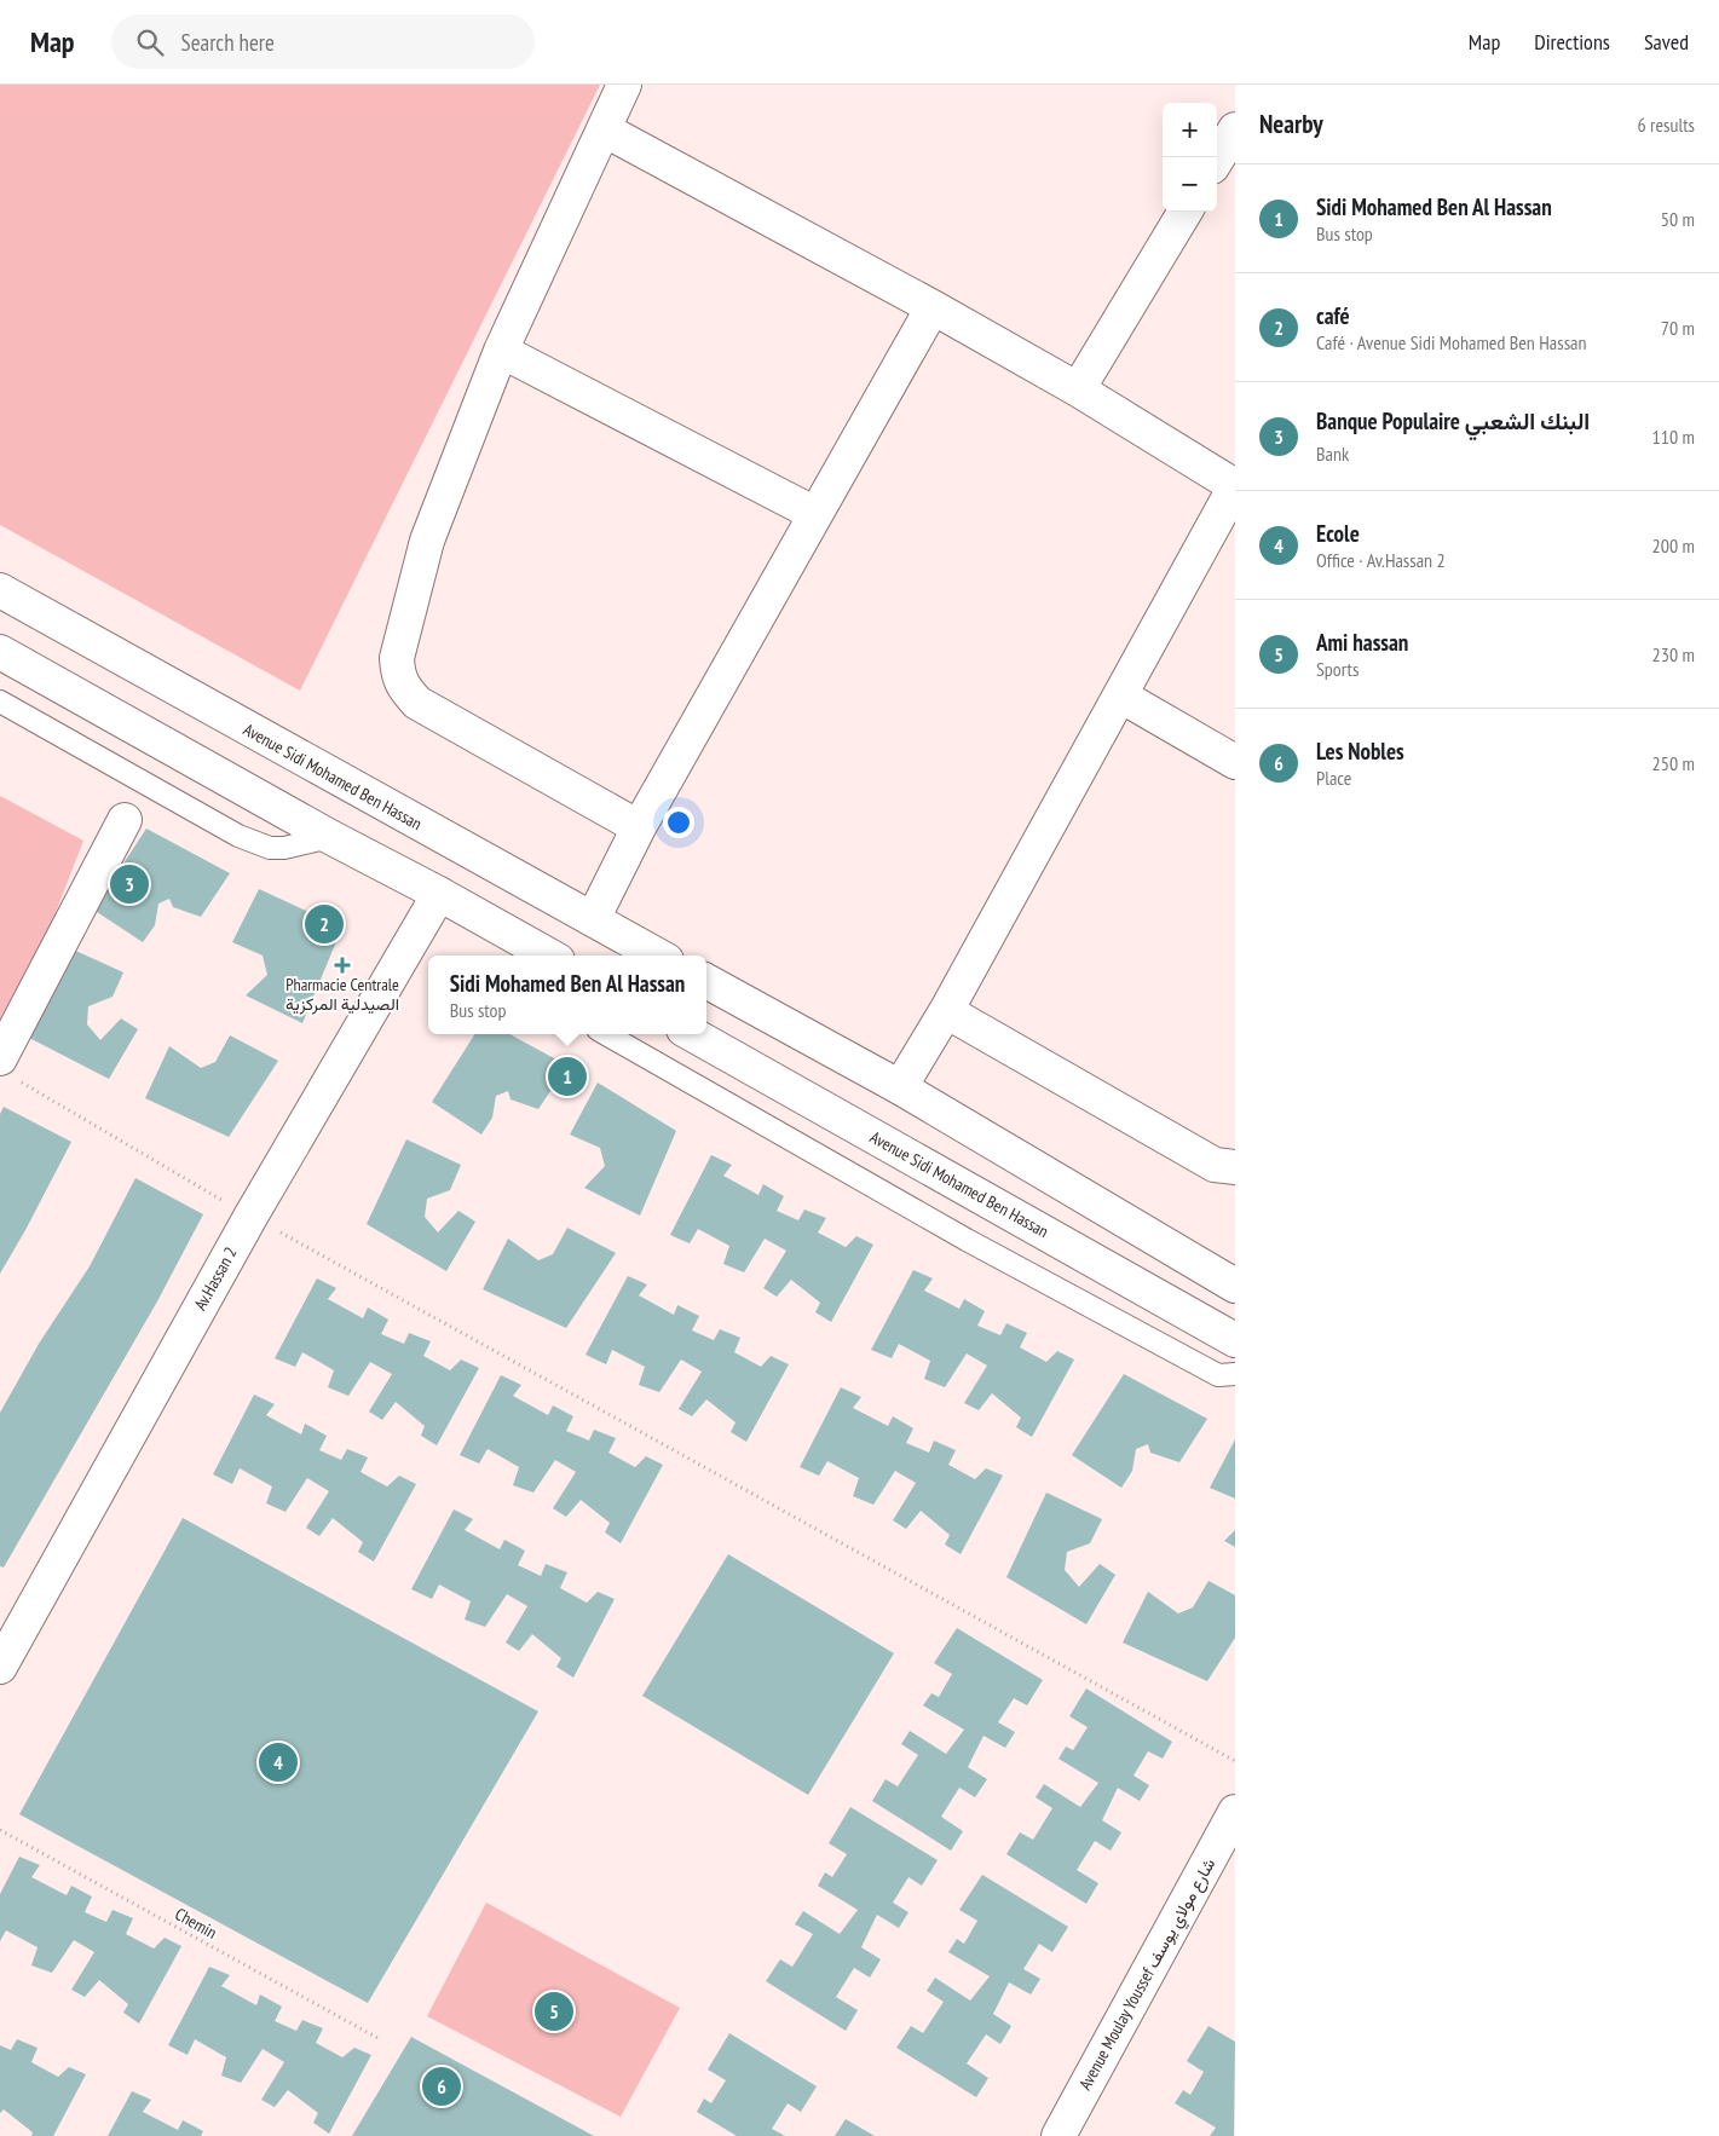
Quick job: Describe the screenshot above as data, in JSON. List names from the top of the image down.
{
  "streets": {
    "street": ["Avenue Sidi Mohamed Ben Hassan", "Av.Hassan 2", "Avenue Moulay Youssef شارع مولاي يوسف"],
    "path": ["Chemin"]
  },
  "places": {
    "health": ["Pharmacie Centrale الصيدلية المركزية"]
  },
  "page": {
    "header": "Map",
    "search": "Search here",
    "nav": ["Map", "Directions", "Saved"],
    "heading": ["Nearby", "6 results"],
    "map_buttons": ["+", "−"],
    "list": [
      {
        "mark": "1",
        "name": "Sidi Mohamed Ben Al Hassan",
        "note": "Bus stop",
        "value": "50 m"
      },
      {
        "mark": "2",
        "name": "café",
        "note": "Café · Avenue Sidi Mohamed Ben Hassan",
        "value": "70 m"
      },
      {
        "mark": "3",
        "name": "Banque Populaire البنك الشعبي",
        "note": "Bank",
        "value": "110 m"
      },
      {
        "mark": "4",
        "name": "Ecole",
        "note": "Office · Av.Hassan 2",
        "value": "200 m"
      },
      {
        "mark": "5",
        "name": "Ami hassan",
        "note": "Sports",
        "value": "230 m"
      },
      {
        "mark": "6",
        "name": "Les Nobles",
        "note": "Place",
        "value": "250 m"
      }
    ],
    "pins": [
      "3",
      "2",
      "1",
      "4",
      "5",
      "6"
    ],
    "popup": ["Sidi Mohamed Ben Al Hassan", "Bus stop"]
  }
}
